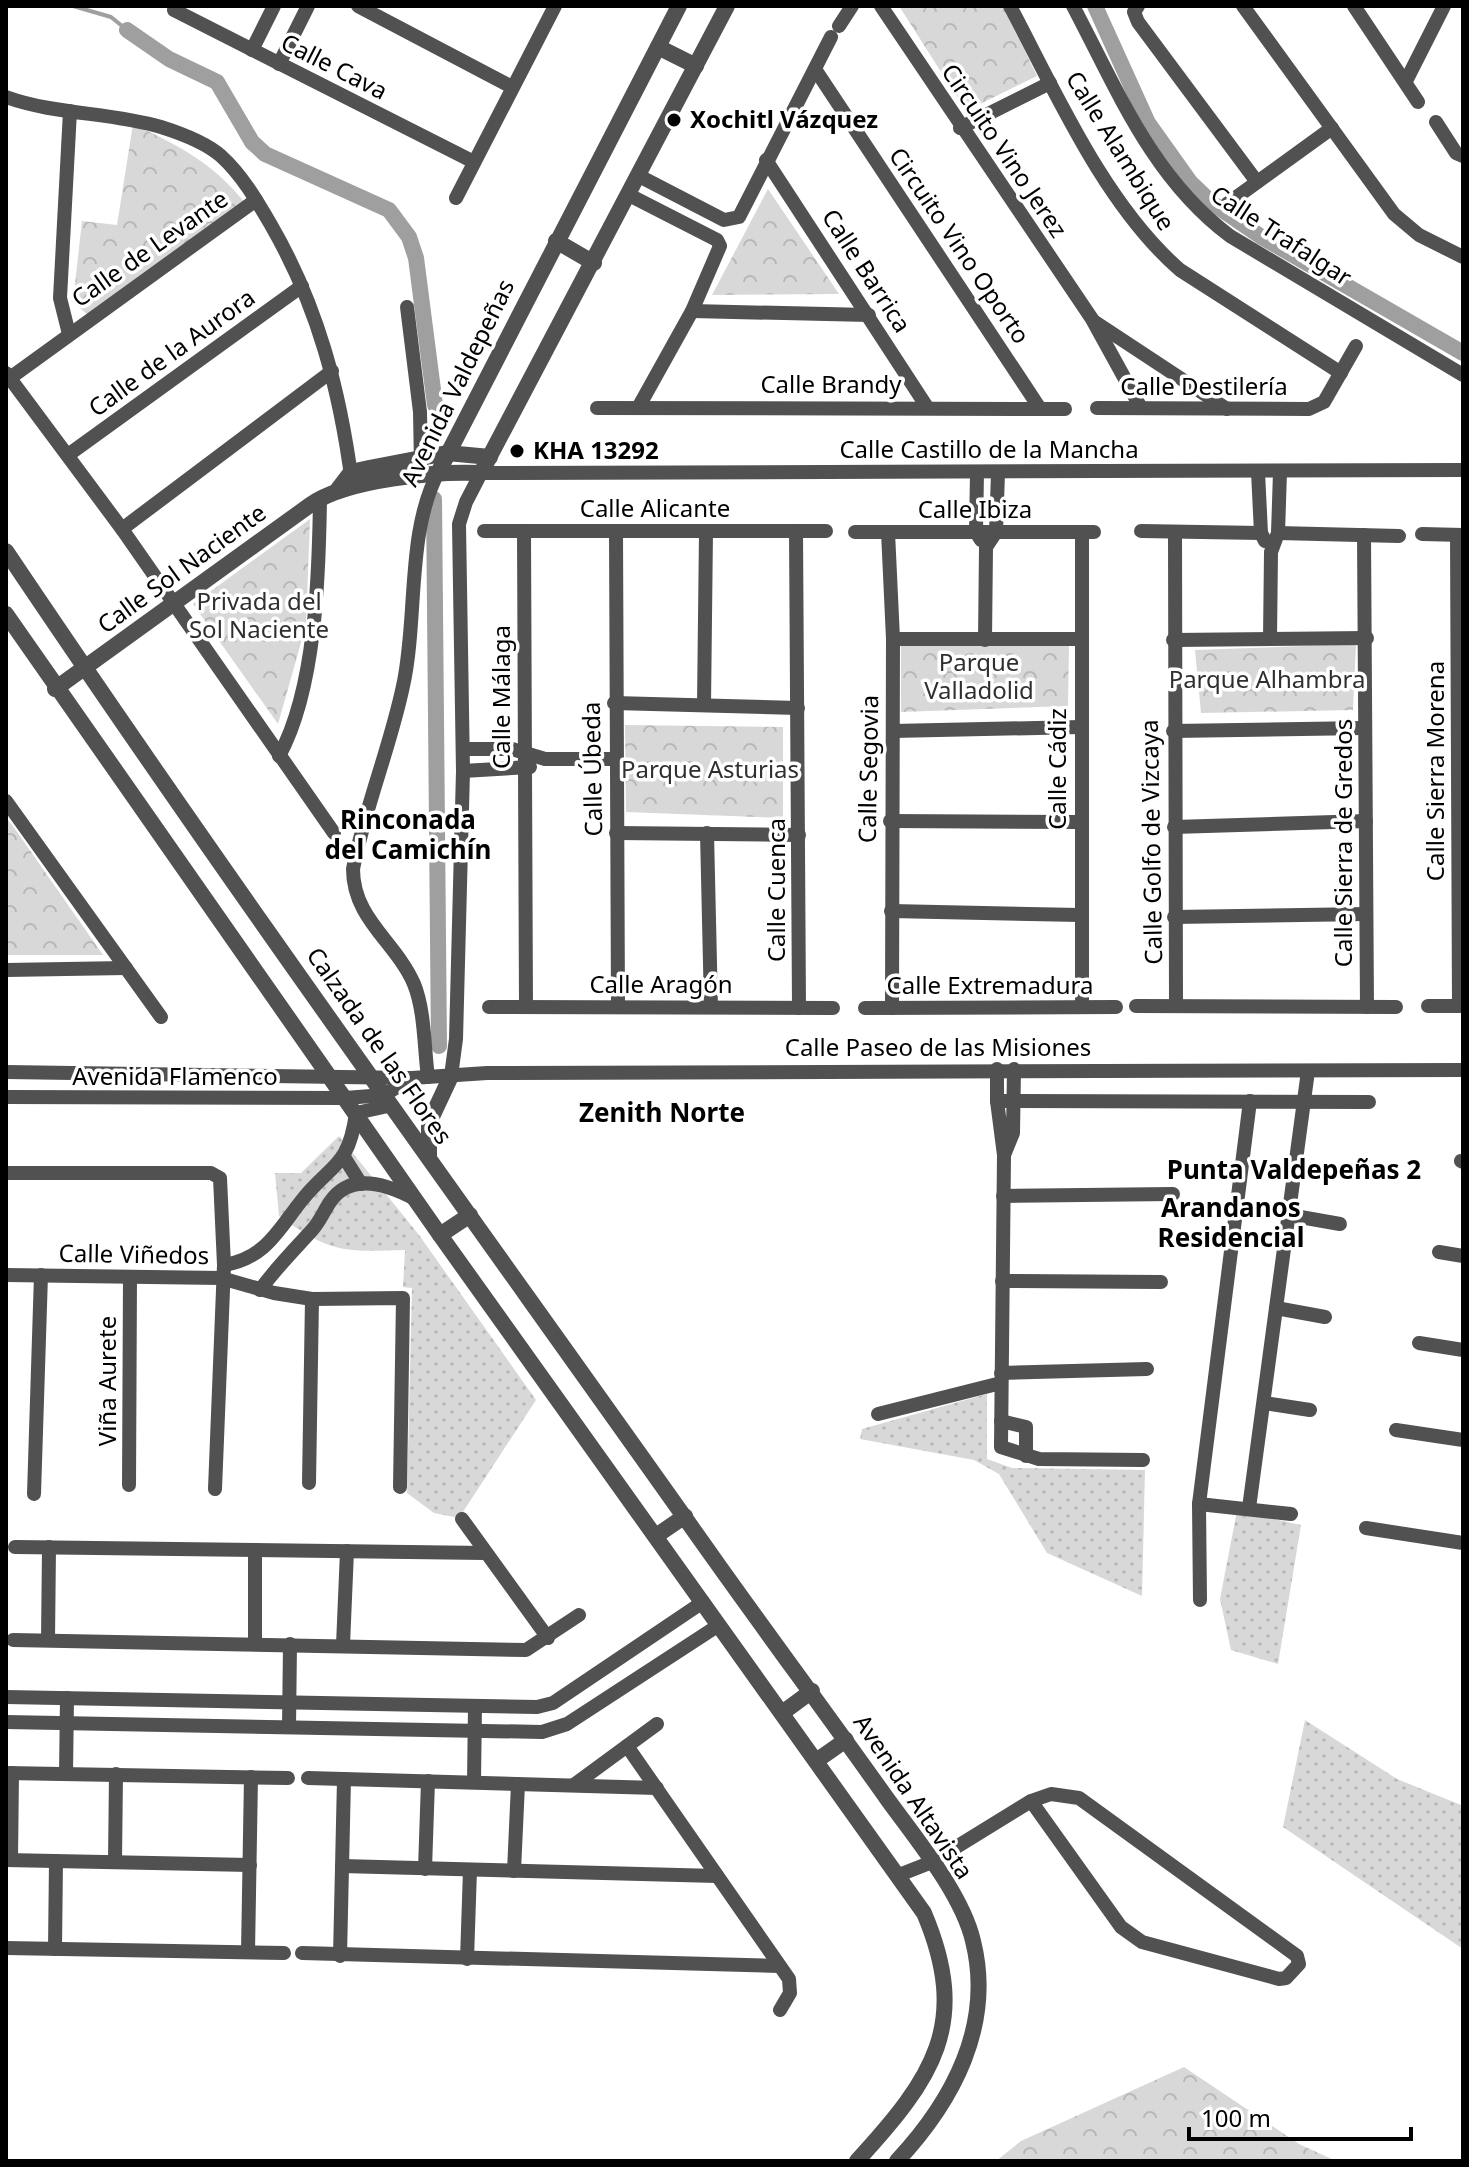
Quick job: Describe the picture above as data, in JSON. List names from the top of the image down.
{
  "streets": {
    "street": [
      "Calle Cava",
      "Circuito Vino Jerez",
      "Calle Alambique",
      "Calle Trafalgar",
      "Circuito Vino Oporto",
      "Calle de Levante",
      "Calle Barrica",
      "Calle de la Aurora",
      "Avenida Valdepeñas",
      "Calle Brandy",
      "Calle Destilería",
      "Calle Castillo de la Mancha",
      "Calle Alicante",
      "Calle Ibiza",
      "Calle Sol Naciente",
      "Calle Málaga",
      "Calle Úbeda",
      "Calle Segovia",
      "Calle Cádiz",
      "Calle Sierra Morena",
      "Calle Golfo de Vizcaya",
      "Calle Sierra de Gredos",
      "Calle Cuenca",
      "Calle Aragón",
      "Calle Extremadura",
      "Calzada de las Flores",
      "Calle Paseo de las Misiones",
      "Avenida Flamenco",
      "Calle Viñedos",
      "Viña Aurete",
      "Avenida Altavista"
    ]
  },
  "crossings": [
    ["Circuito Vino Jerez", "Calle Destilería"],
    ["Calle Alambique", "Calle Destilería"],
    ["Circuito Vino Oporto", "Calle Brandy"],
    ["Calle Barrica", "Calle Brandy"],
    ["Avenida Valdepeñas", "Calle Sol Naciente"],
    ["Avenida Valdepeñas", "Calle Paseo de las Misiones"],
    ["Calle Castillo de la Mancha", "Calle Sol Naciente"],
    ["Calle Alicante", "Calle Málaga"],
    ["Calle Alicante", "Calle Úbeda"],
    ["Calle Alicante", "Calle Cuenca"],
    ["Calle Ibiza", "Calle Segovia"],
    ["Calle Ibiza", "Calle Cádiz"],
    ["Calle Sol Naciente", "Calzada de las Flores"],
    ["Calle Málaga", "Calle Aragón"],
    ["Calle Úbeda", "Calle Aragón"],
    ["Calle Segovia", "Calle Extremadura"],
    ["Calle Cádiz", "Calle Extremadura"],
    ["Calle Cuenca", "Calle Aragón"],
    ["Calzada de las Flores", "Calle Paseo de las Misiones"],
    ["Calzada de las Flores", "Avenida Flamenco"],
    ["Calzada de las Flores", "Avenida Altavista"],
    ["Calle Paseo de las Misiones", "Avenida Flamenco"],
    ["Calle Viñedos", "Viña Aurete"]
  ],
  "districts": [
    "Rinconada del Camichín",
    "Zenith Norte",
    "Punta Valdepeñas 2",
    "Arandanos Residencial"
  ],
  "parks": [
    "Privada del Sol Naciente",
    "Parque Valladolid",
    "Parque Alhambra",
    "Parque Asturias"
  ],
  "places": ["Xochitl Vázquez", "KHA 13292"],
  "scale_bar": "100 m"
}
